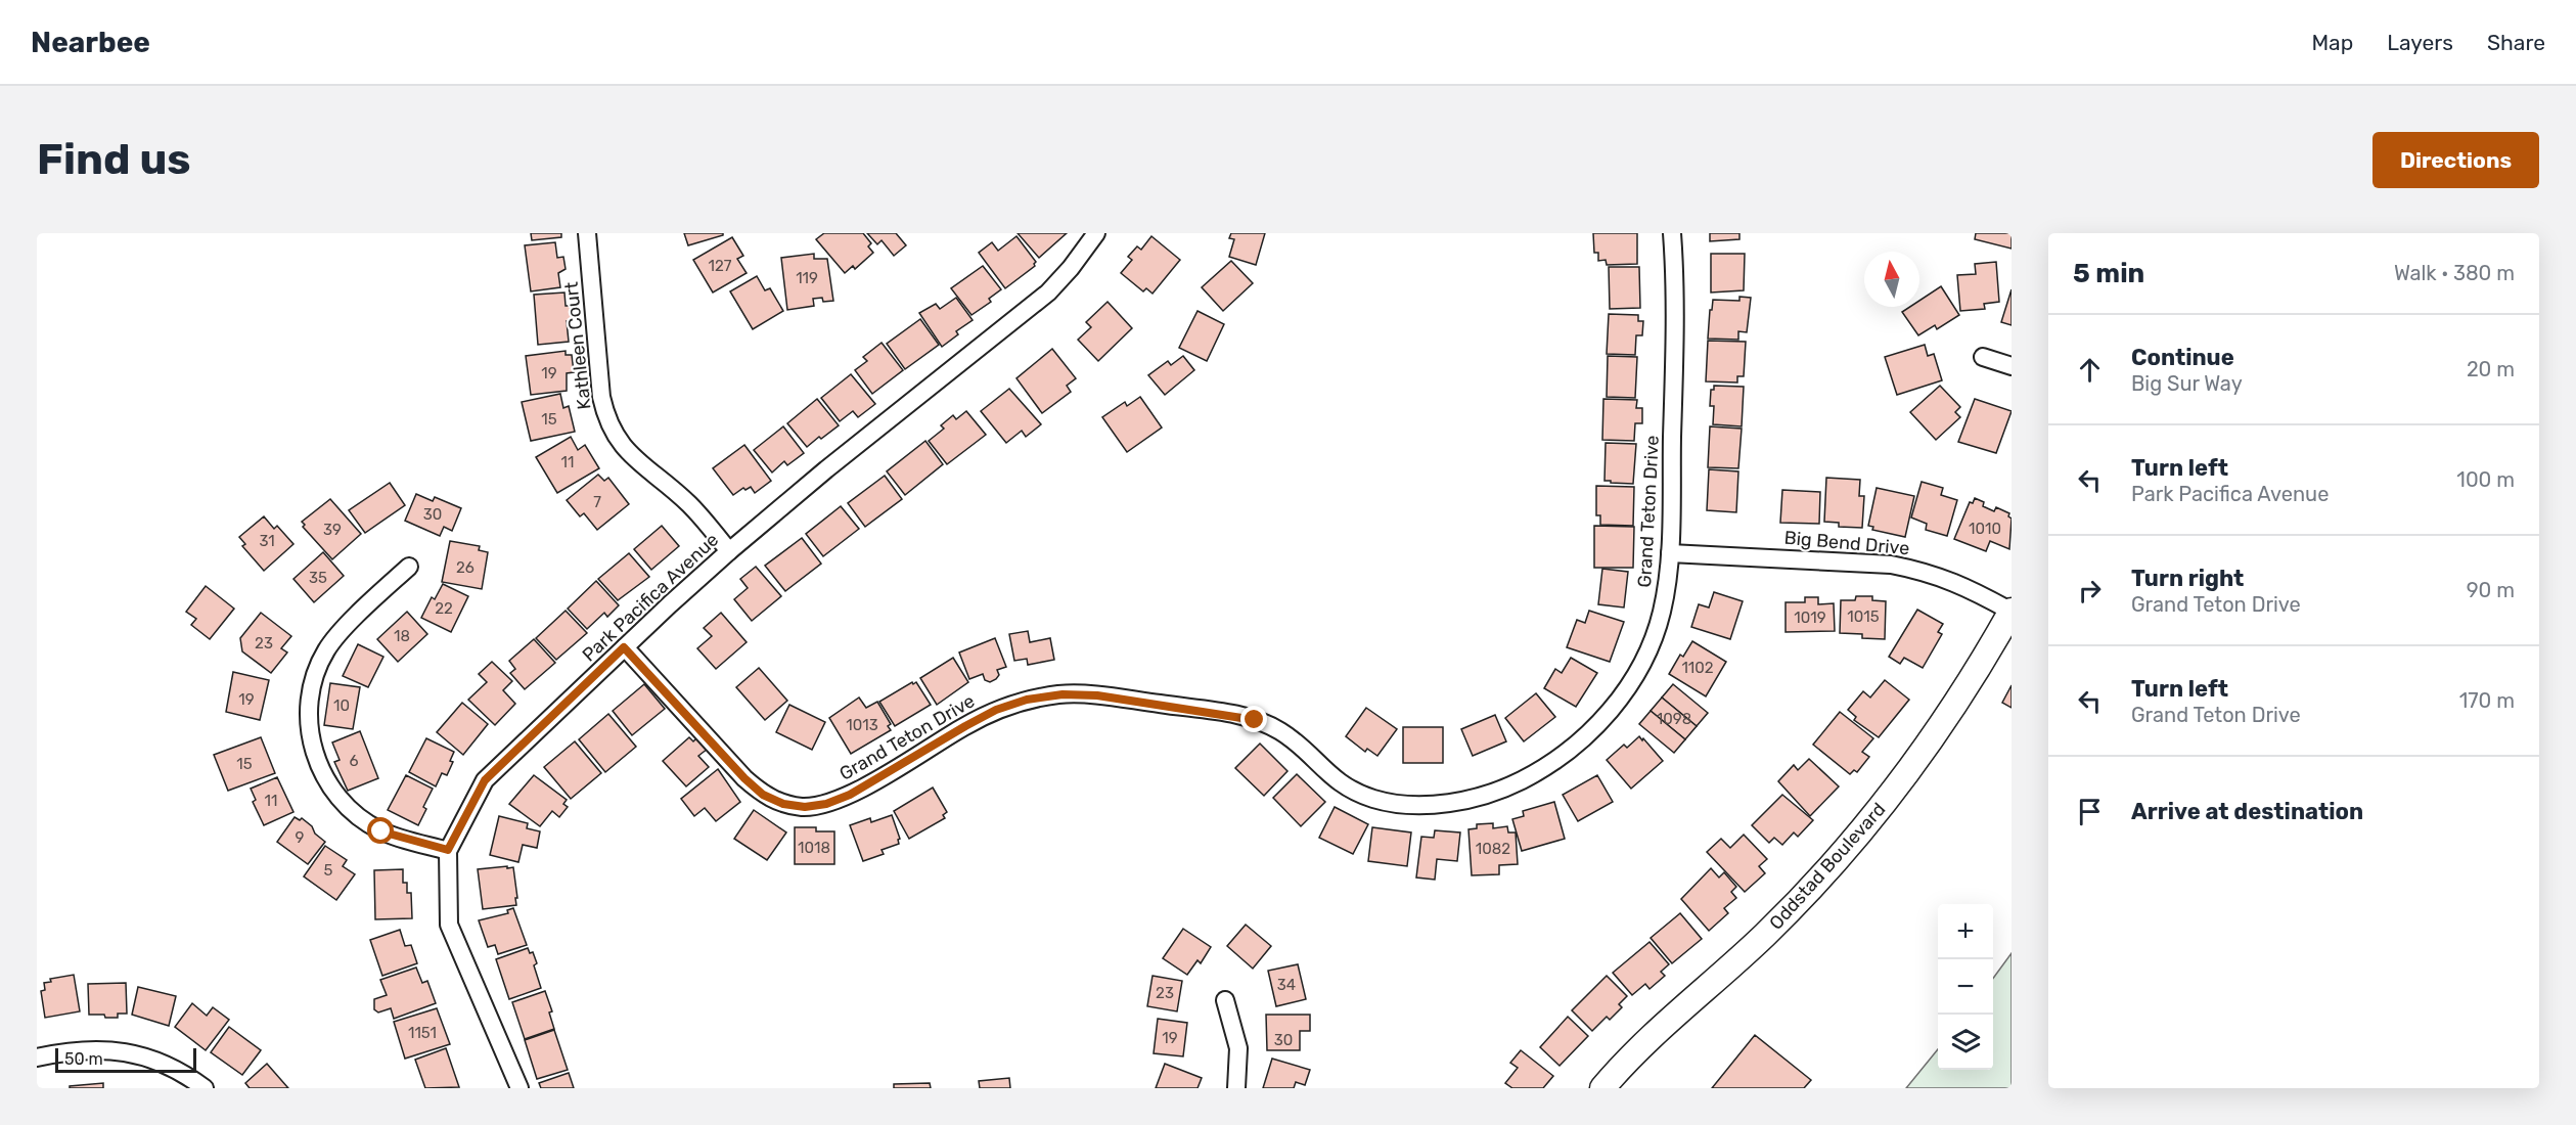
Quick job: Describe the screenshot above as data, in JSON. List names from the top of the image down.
{
  "streets": {
    "street": [
      "Kathleen Court",
      "Grand Teton Drive",
      "Big Bend Drive",
      "Park Pacifica Avenue",
      "Oddstad Boulevard"
    ]
  },
  "crossings": [
    ["Kathleen Court", "Park Pacifica Avenue"],
    ["Grand Teton Drive", "Big Bend Drive"],
    ["Grand Teton Drive", "Park Pacifica Avenue"],
    ["Big Bend Drive", "Oddstad Boulevard"]
  ],
  "house_numbers": [
    "127",
    "119",
    "19",
    "15",
    "11",
    "7",
    "30",
    "1010",
    "39",
    "31",
    "26",
    "35",
    "22",
    "1015",
    "1019",
    "18",
    "23",
    "1102",
    "19",
    "10",
    "1098",
    "1013",
    "6",
    "15",
    "11",
    "9",
    "1018",
    "1082",
    "5",
    "34",
    "23",
    "1151",
    "19",
    "30"
  ],
  "scale_bar": "50 m",
  "north": "top",
  "page": {
    "header": "Nearbee",
    "nav": ["Map", "Layers", "Share"],
    "buttons": "Directions",
    "title": "Find us",
    "heading": ["5 min", "Walk · 380 m"],
    "list": [
      ["Continue", "Big Sur Way", "20 m"],
      ["Turn left", "Park Pacifica Avenue", "100 m"],
      ["Turn right", "Grand Teton Drive", "90 m"],
      ["Turn left", "Grand Teton Drive", "170 m"],
      "Arrive at destination"
    ],
    "map_buttons": ["+", "−"],
    "scale": "50 m"
  }
}
